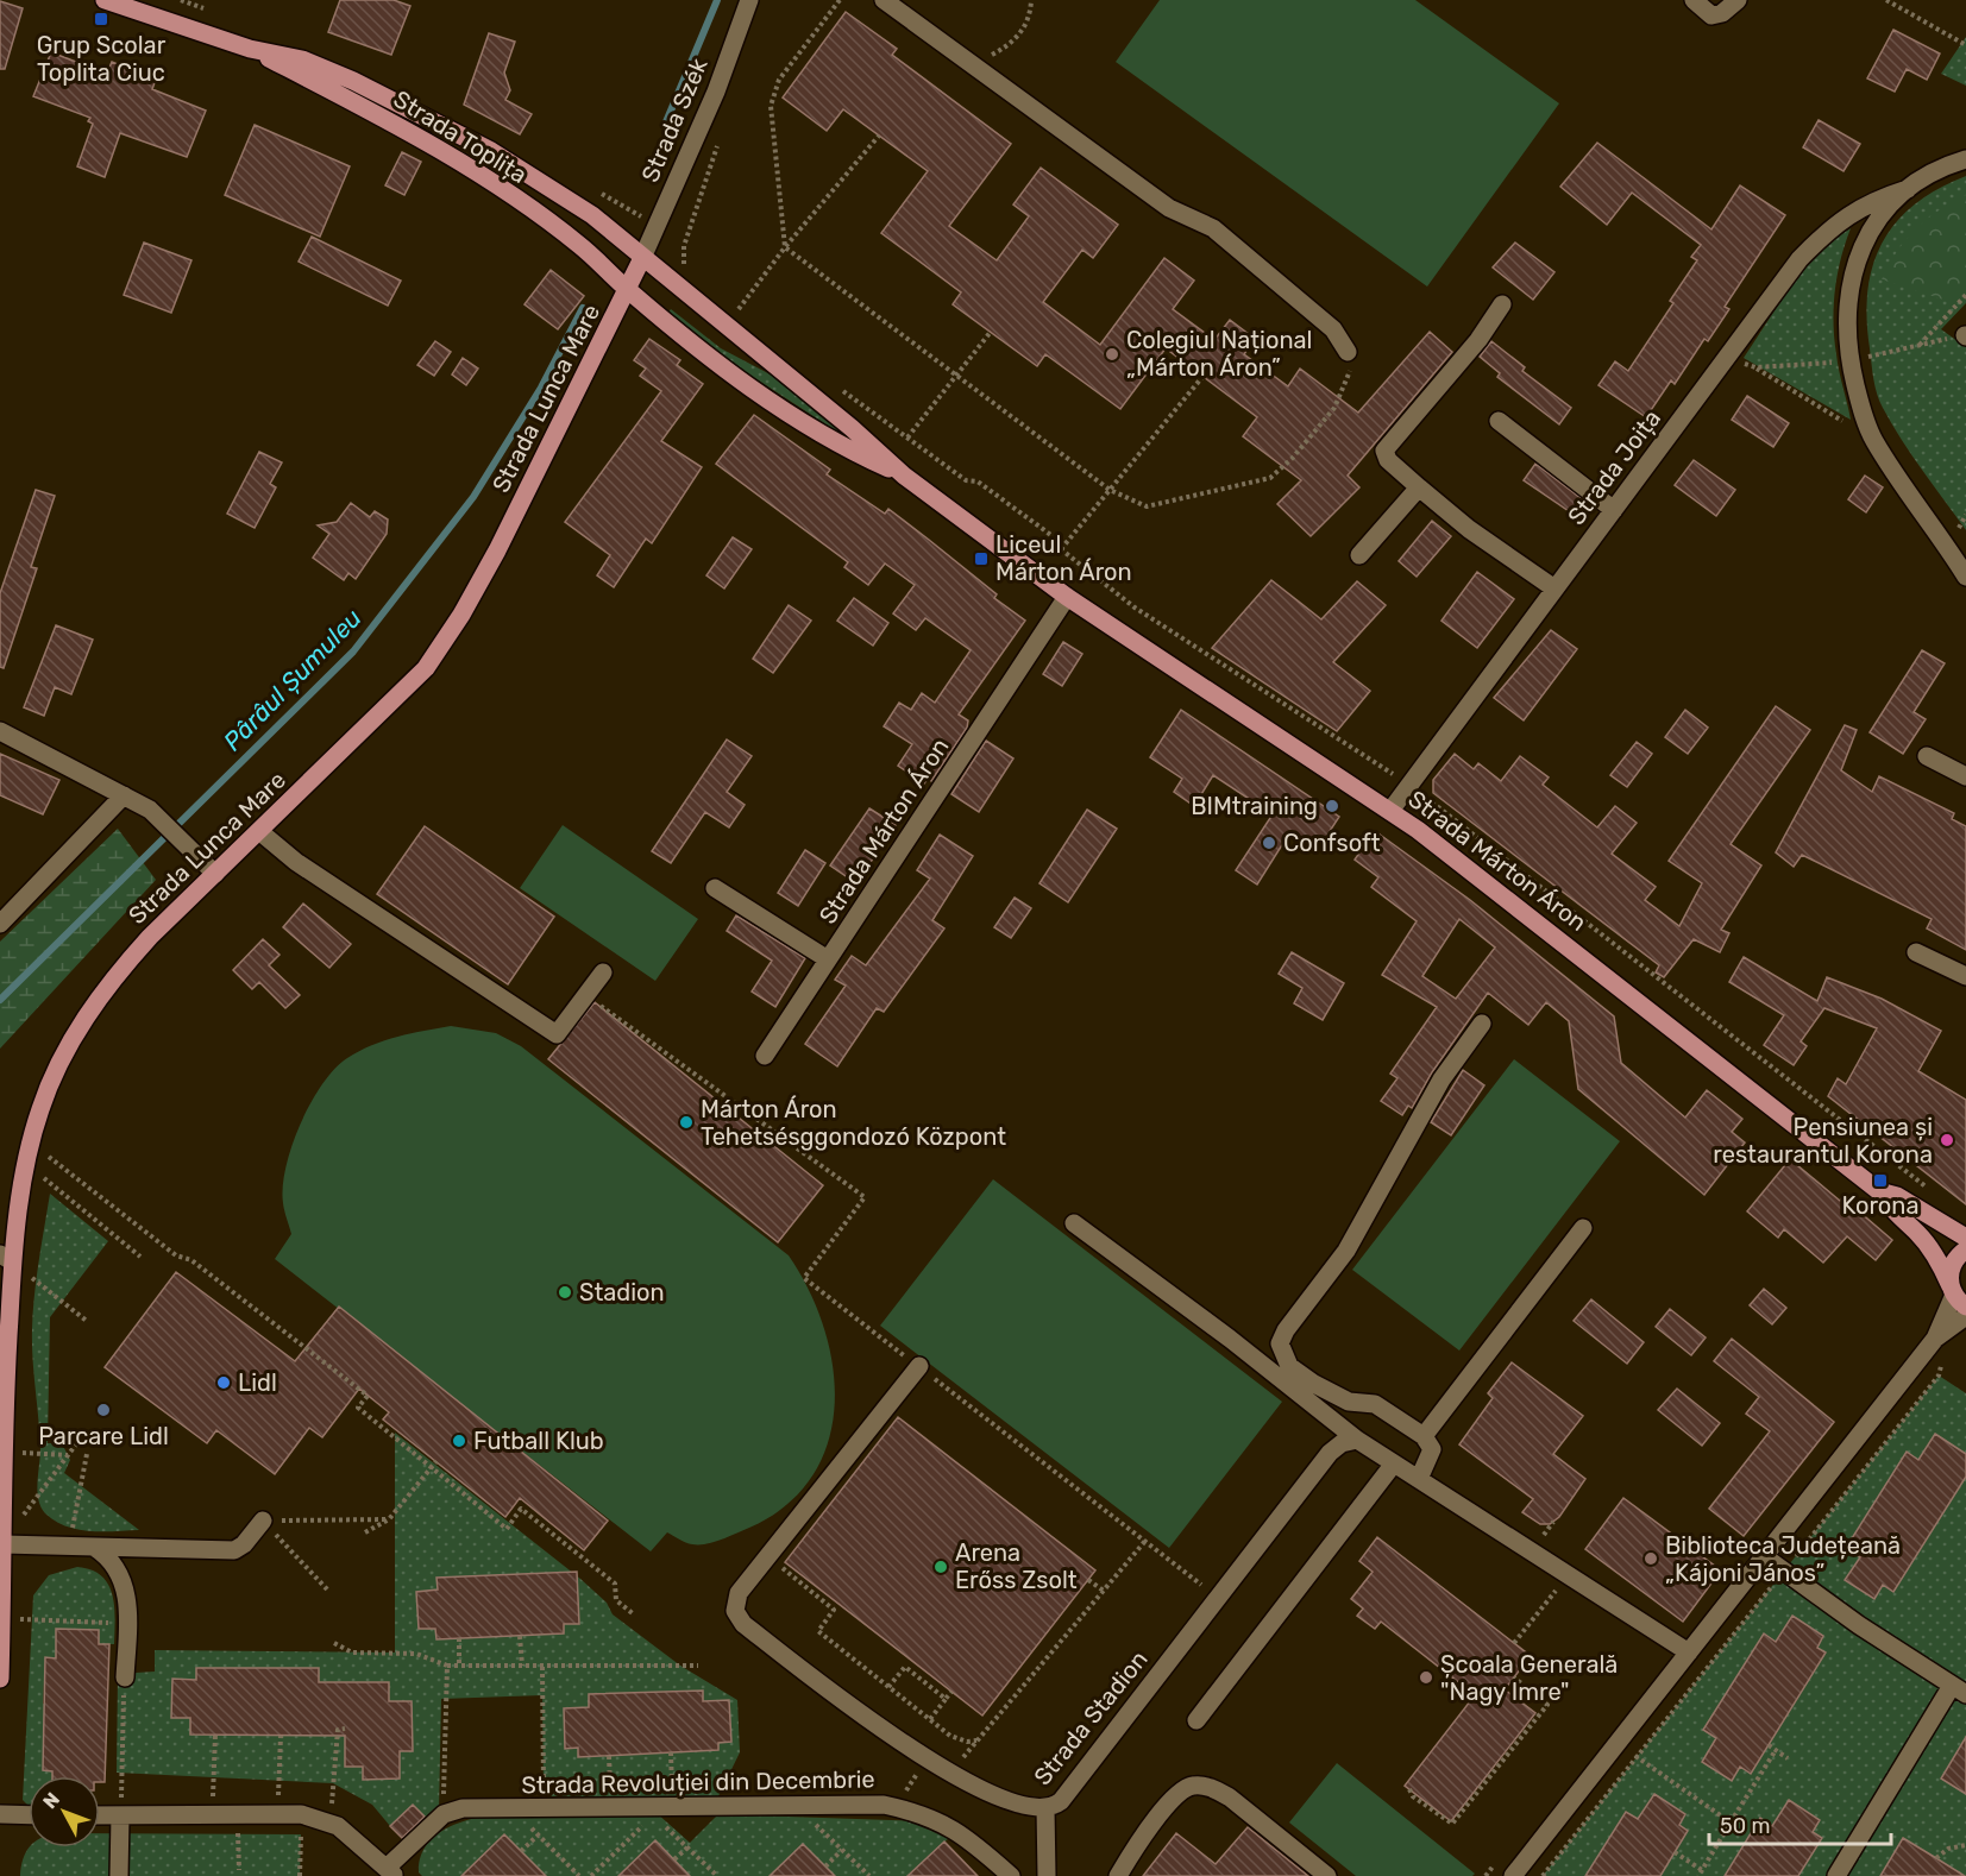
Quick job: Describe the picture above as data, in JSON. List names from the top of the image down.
{
  "streets": {
    "main road": ["Strada Toplița", "Strada Lunca Mare", "Strada Márton Áron"],
    "street": [
      "Strada Szék",
      "Strada Joița",
      "Strada Stadion",
      "Strada Revoluției din Decembrie"
    ]
  },
  "crossings": [
    ["Strada Szék", "Strada Toplița"],
    ["Strada Szék", "Strada Lunca Mare"],
    ["Strada Szék", "Strada Márton Áron"],
    ["Strada Toplița", "Strada Lunca Mare"],
    ["Strada Toplița", "Strada Márton Áron"],
    ["Strada Lunca Mare", "Strada Márton Áron"],
    ["Strada Joița", "Strada Márton Áron"]
  ],
  "water": ["Pârâul Șumuleu"],
  "places": {
    "transit": ["Grup Scolar Toplita Ciuc", "Liceul Márton Áron", "Korona"],
    "other": [
      "Colegiul Național „Márton Áron”",
      "BIMtraining",
      "Confsoft",
      "Márton Áron Tehetsésggondozó Központ",
      "Pensiunea și restaurantul Korona",
      "Stadion",
      "Lidl",
      "Parcare Lidl",
      "Futball Klub",
      "Biblioteca Județeană „Kájoni János”",
      "Arena Erőss Zsolt",
      "Școala Generală \"Nagy Imre\""
    ]
  },
  "scale_bar": "50 m",
  "north": "top left"
}
